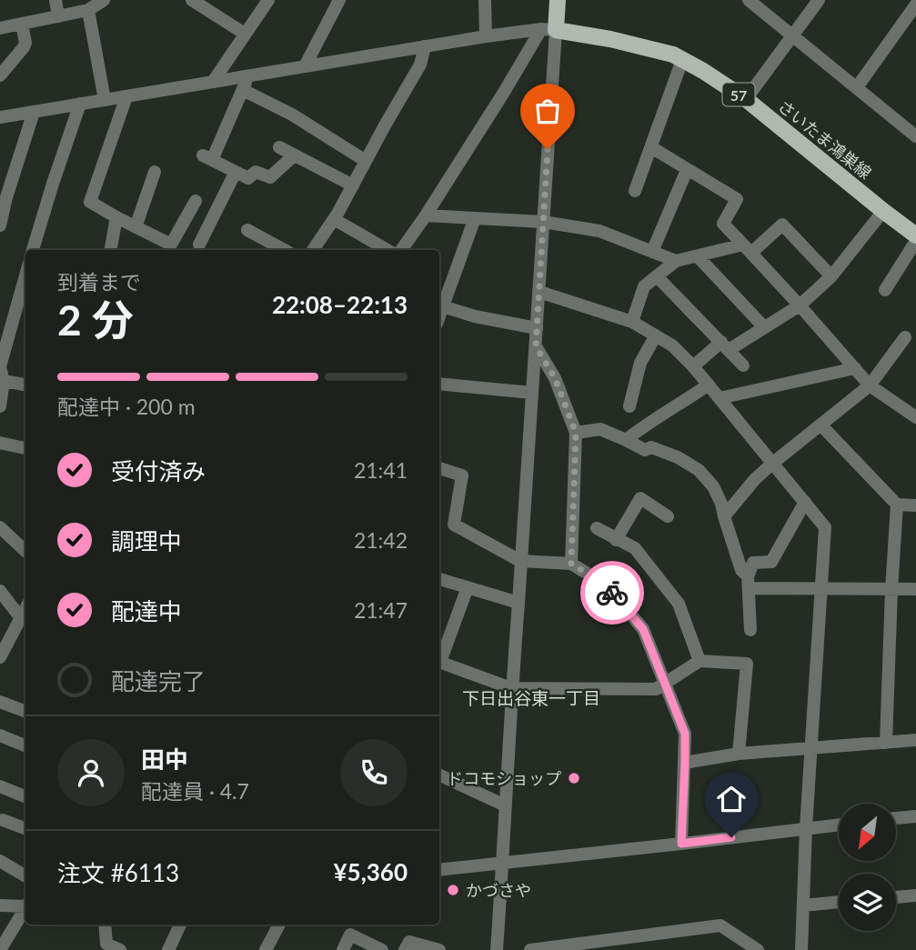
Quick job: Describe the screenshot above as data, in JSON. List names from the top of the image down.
{
  "streets": {
    "main road": ["57", "さいたま鴻巣線"]
  },
  "districts": ["下日出谷東一丁目"],
  "places": ["ドコモショップ", "かづさや"],
  "north": "bottom left",
  "page": {
    "heading": ["2 分", "到着まで", "22:08–22:13"],
    "panel": [
      "田中",
      "配達員 · 4.7",
      "注文 #6113",
      "¥5,360"
    ],
    "bar": "配達中 · 200 m",
    "list": [
      ["受付済み", "21:41"],
      ["調理中", "21:42"],
      ["配達中", "21:47"],
      "配達完了"
    ]
  }
}
